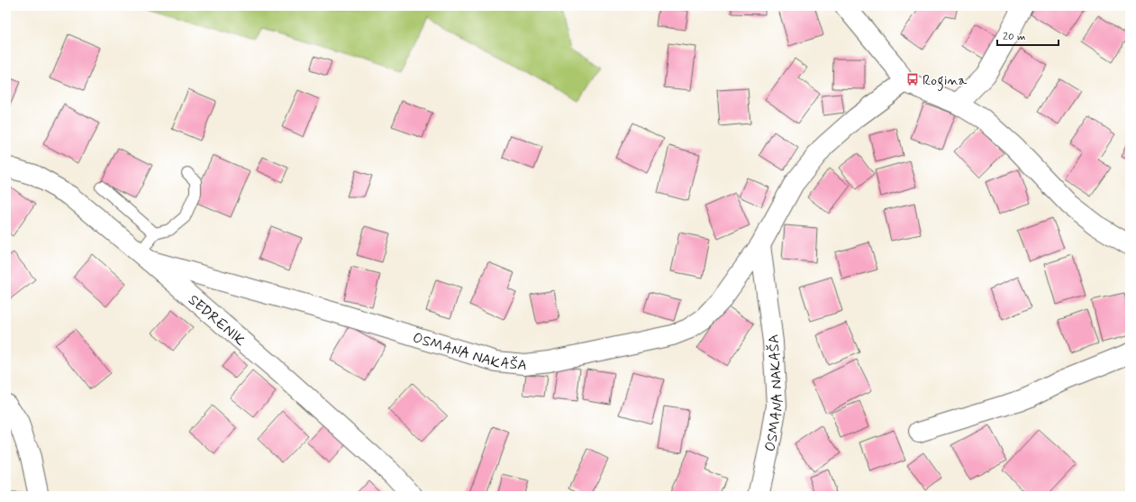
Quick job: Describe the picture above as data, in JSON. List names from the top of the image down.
{
  "streets": {
    "street": ["SEDRENIK", "OSMANA NAKAŠA"]
  },
  "crossings": [
    ["SEDRENIK", "OSMANA NAKAŠA"]
  ],
  "places": {
    "bus stop": ["Rogina"]
  },
  "scale_bar": "20 m"
}
